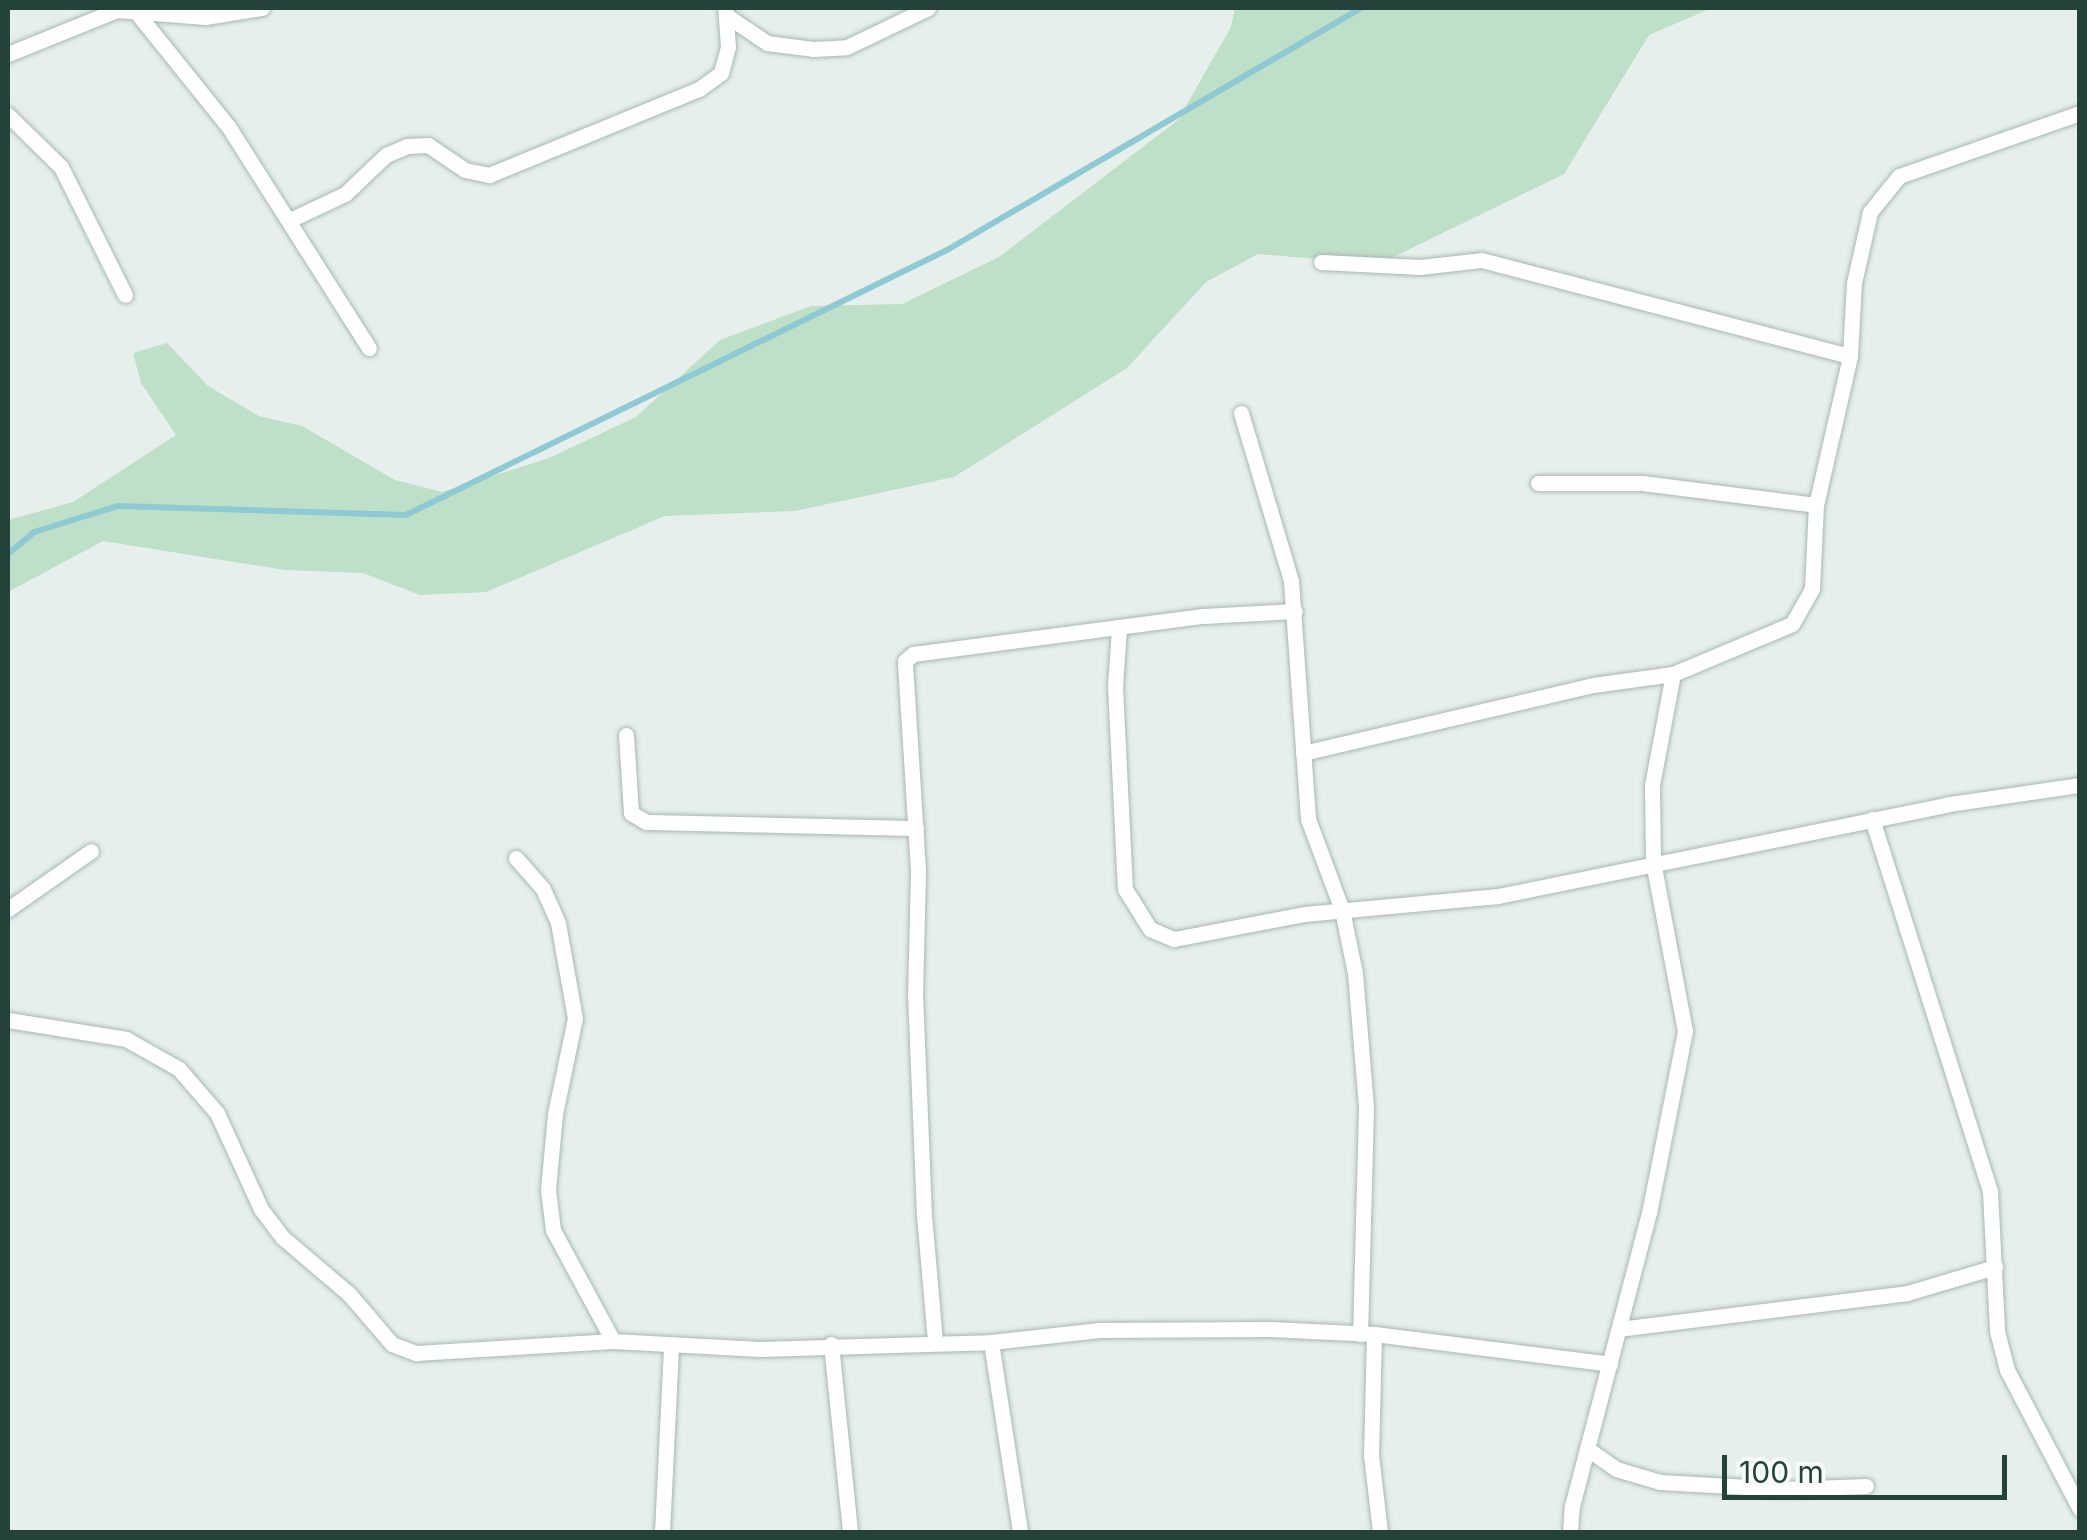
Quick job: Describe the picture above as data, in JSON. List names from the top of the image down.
{
  "scale_bar": "100 m"
}
